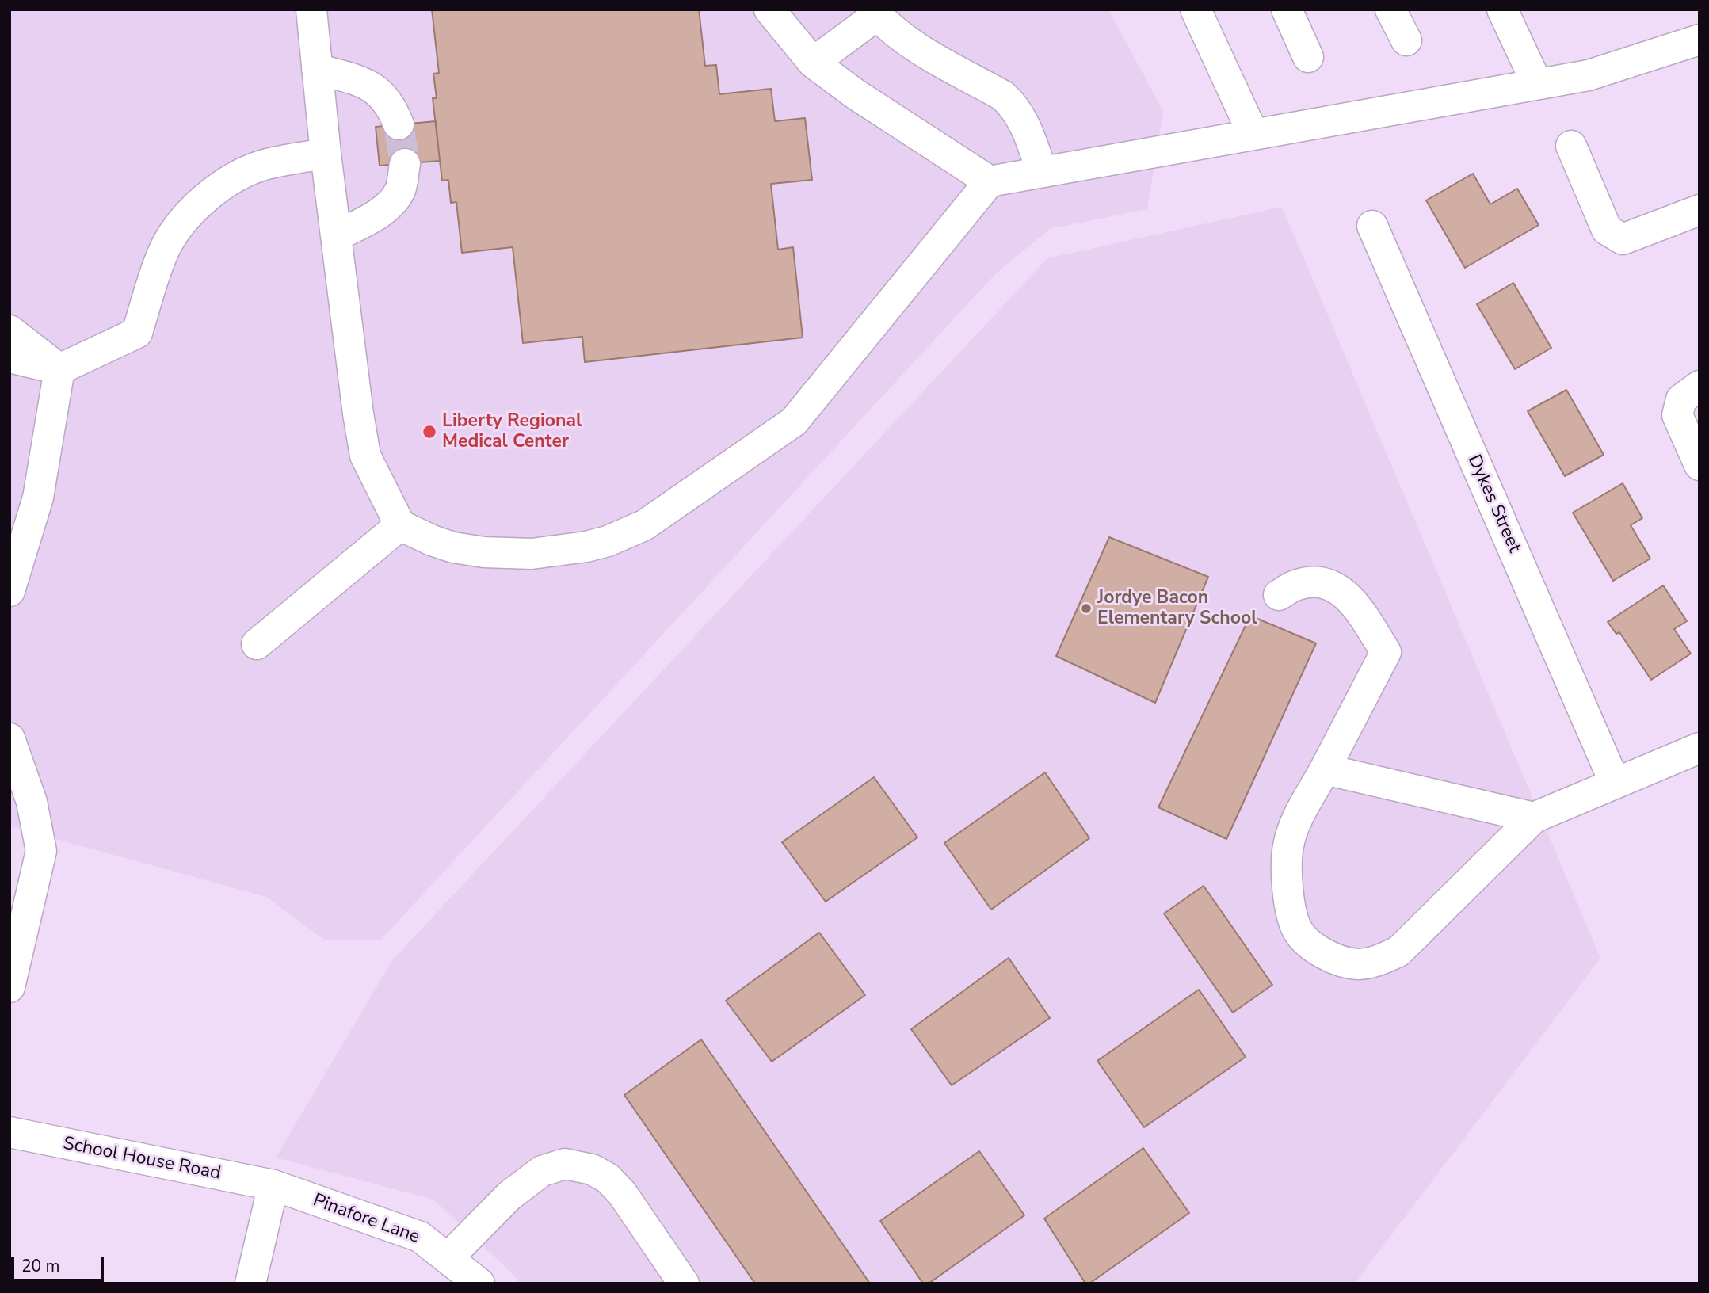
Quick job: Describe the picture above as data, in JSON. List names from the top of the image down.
{
  "streets": {
    "street": ["Dykes Street", "School House Road", "Pinafore Lane"]
  },
  "crossings": [
    ["School House Road", "Pinafore Lane"]
  ],
  "places": ["Liberty Regional Medical Center", "Jordye Bacon Elementary School"],
  "scale_bar": "20 m"
}
